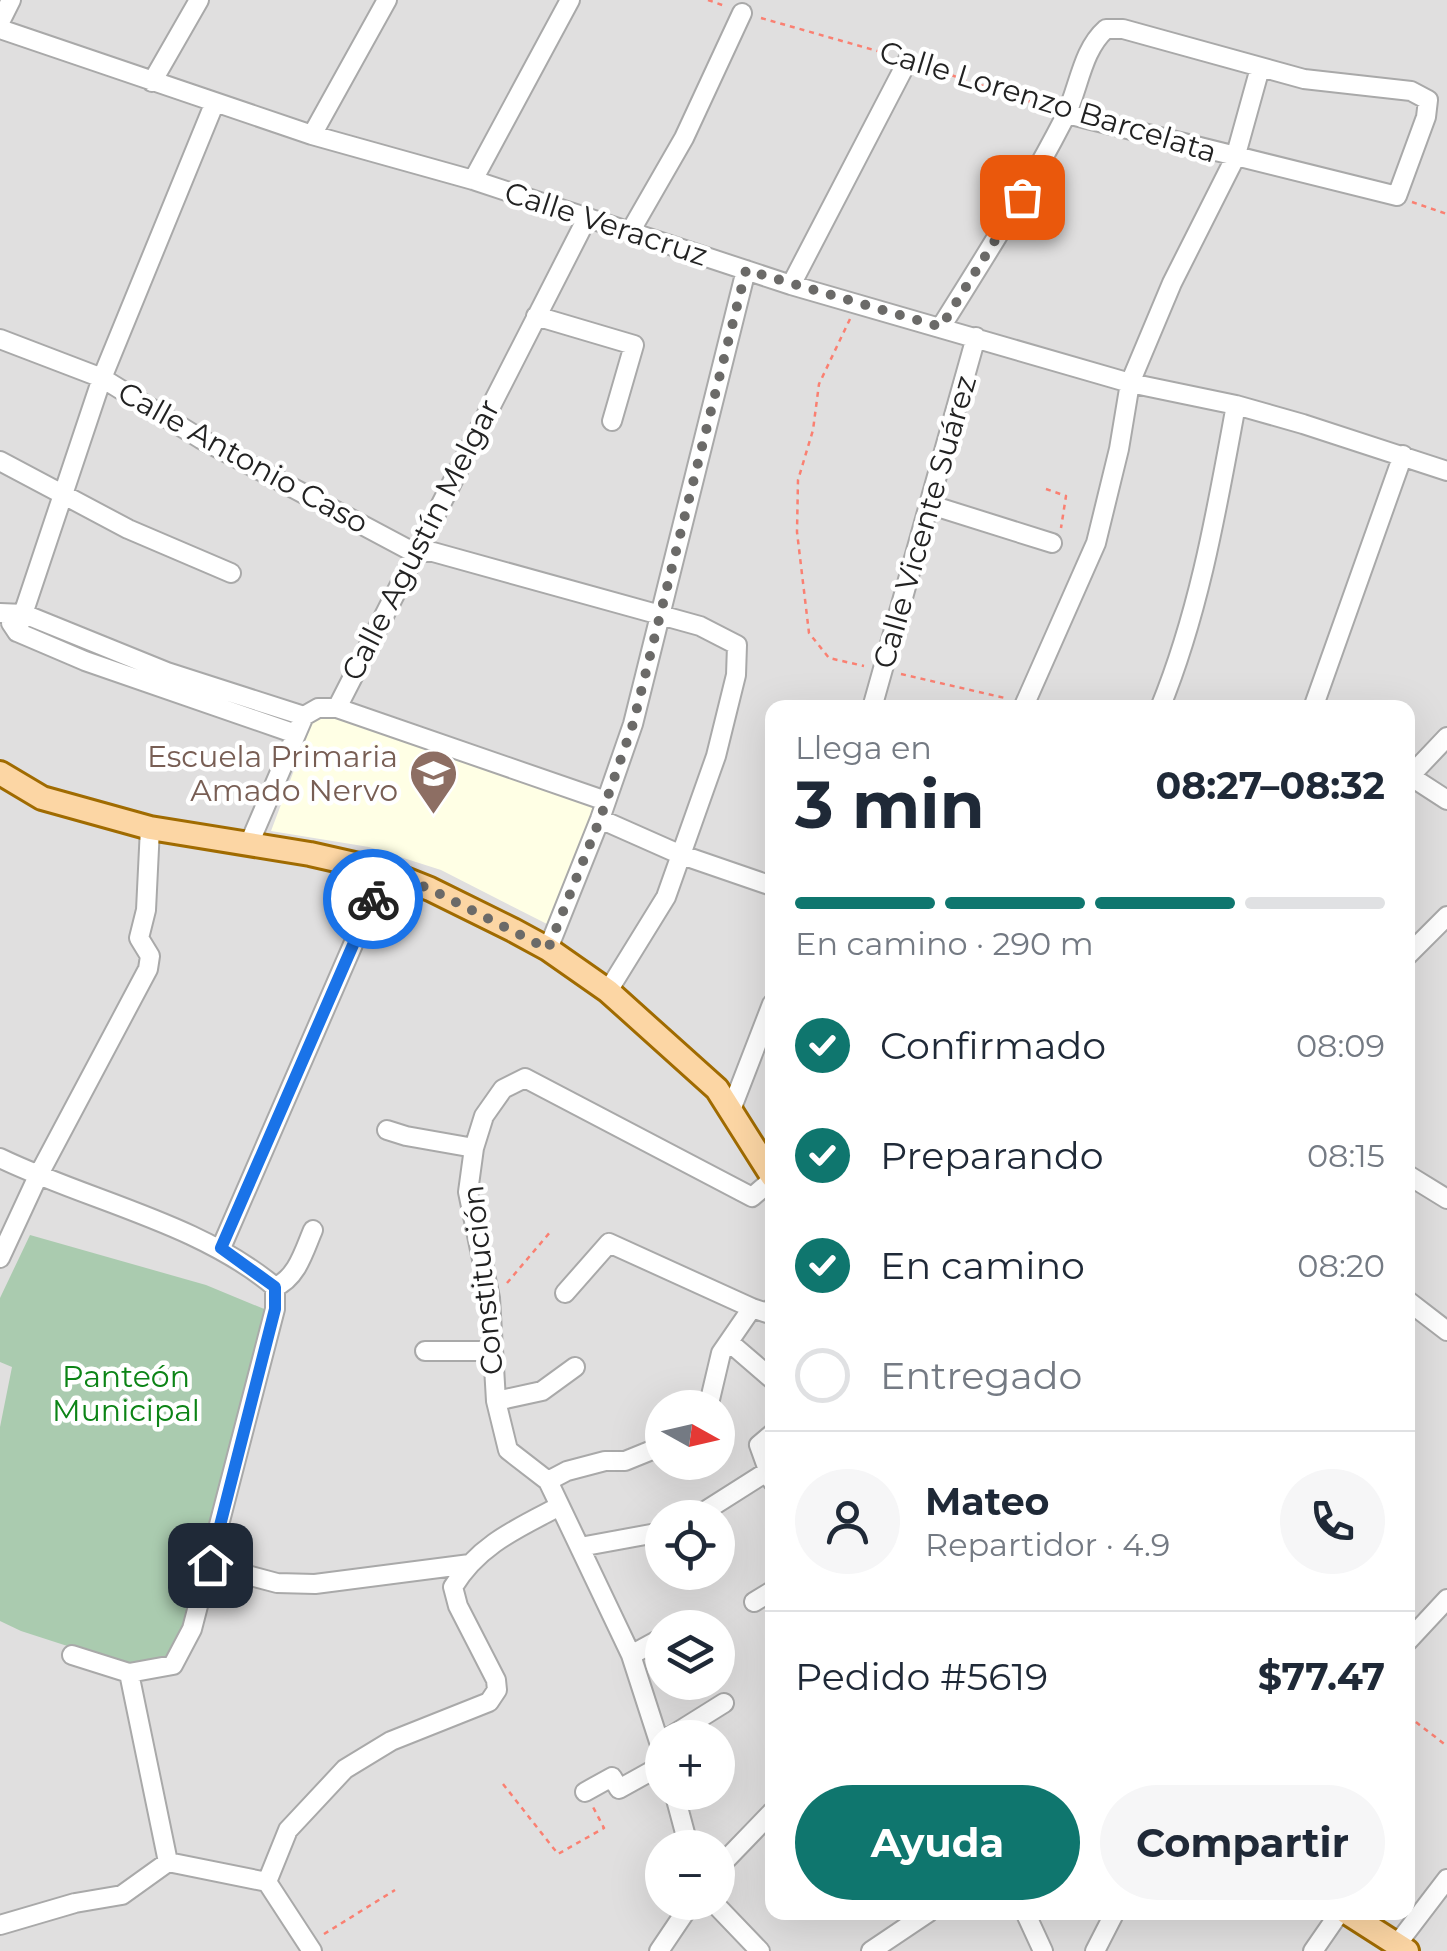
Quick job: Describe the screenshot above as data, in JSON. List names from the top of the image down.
{
  "streets": {
    "street": [
      "Calle Lorenzo Barcelata",
      "Calle Veracruz",
      "Calle Antonio Caso",
      "Calle Vicente Suárez",
      "Calle Agustín Melgar",
      "Constitución"
    ]
  },
  "crossings": [
    ["Calle Veracruz", "Calle Vicente Suárez"],
    ["Calle Veracruz", "Calle Agustín Melgar"],
    ["Calle Antonio Caso", "Calle Agustín Melgar"]
  ],
  "parks": ["Panteón Municipal"],
  "places": {
    "school or university": ["Escuela Primaria Amado Nervo"]
  },
  "north": "right",
  "page": {
    "heading": ["3 min", "Llega en", "08:27–08:32"],
    "panel": [
      "Mateo",
      "Repartidor · 4.9",
      "Pedido #5619",
      "$77.47"
    ],
    "bar": "En camino · 290 m",
    "list": [
      ["Confirmado", "08:09"],
      ["Preparando", "08:15"],
      ["En camino", "08:20"],
      "Entregado"
    ],
    "map_buttons": ["+", "−"],
    "buttons": ["Ayuda", "Compartir"]
  }
}
